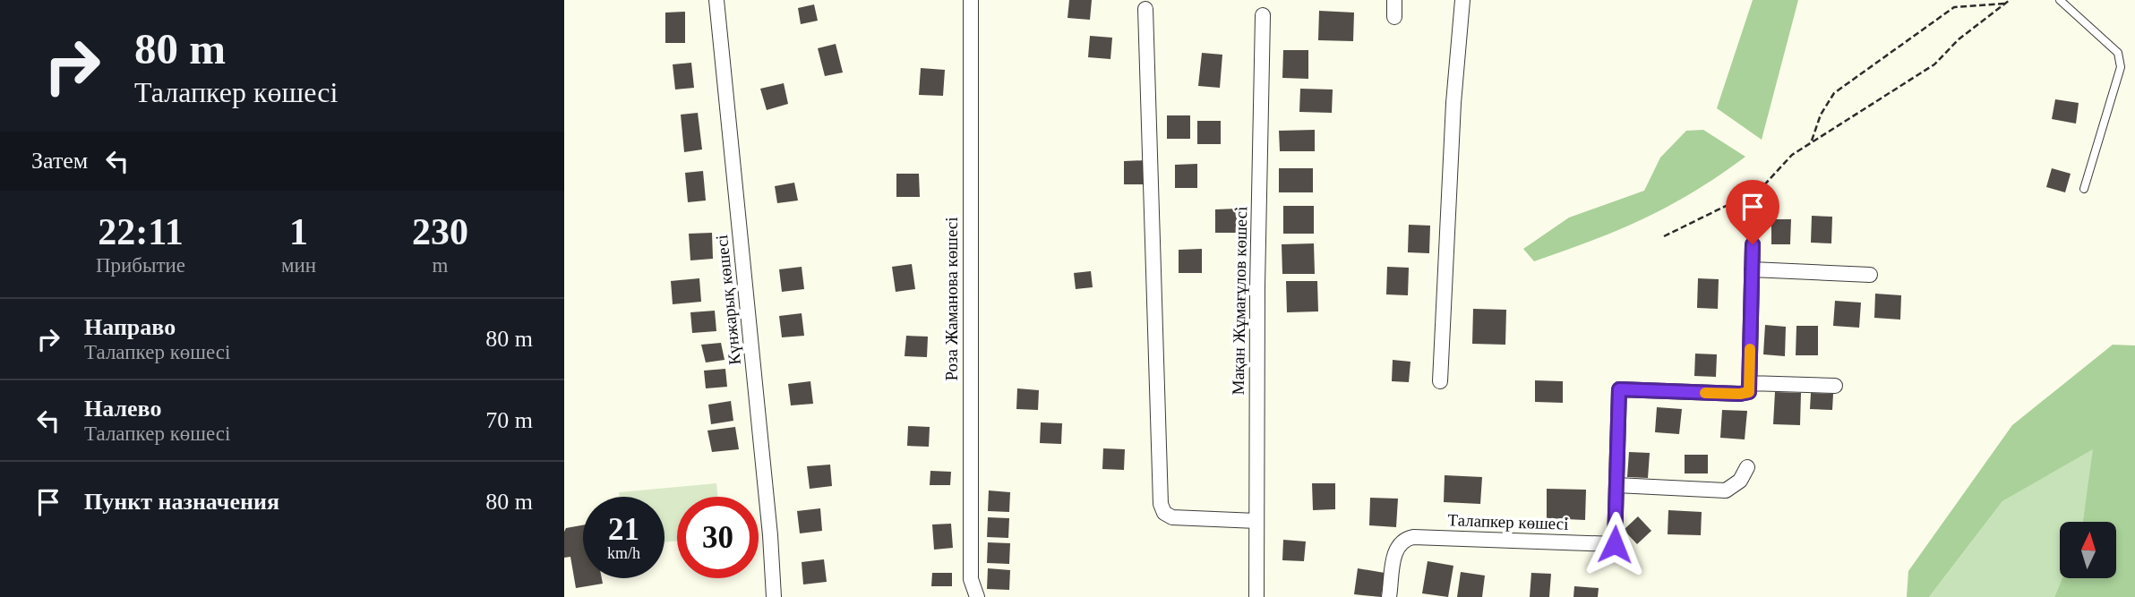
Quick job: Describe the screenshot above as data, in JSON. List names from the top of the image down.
{
  "streets": {
    "street": [
      "Роза Жаманова көшесі",
      "Күнжарық көшесі",
      "Мақан Жұмағұлов көшесі",
      "Талапкер көшесі"
    ]
  },
  "north": "top",
  "page": {
    "turn": ["80 m", "Талапкер көшесі"],
    "then": "Затем",
    "eta": [
      "22:11",
      "Прибытие",
      "1",
      "мин",
      "230",
      "m"
    ],
    "list": [
      {
        "name": "Направо",
        "note": "Талапкер көшесі",
        "value": "80 m"
      },
      {
        "name": "Налево",
        "note": "Талапкер көшесі",
        "value": "70 m"
      },
      {
        "name": "Пункт назначения",
        "value": "80 m"
      }
    ],
    "speed": "21 km/h",
    "limit": "30"
  }
}
